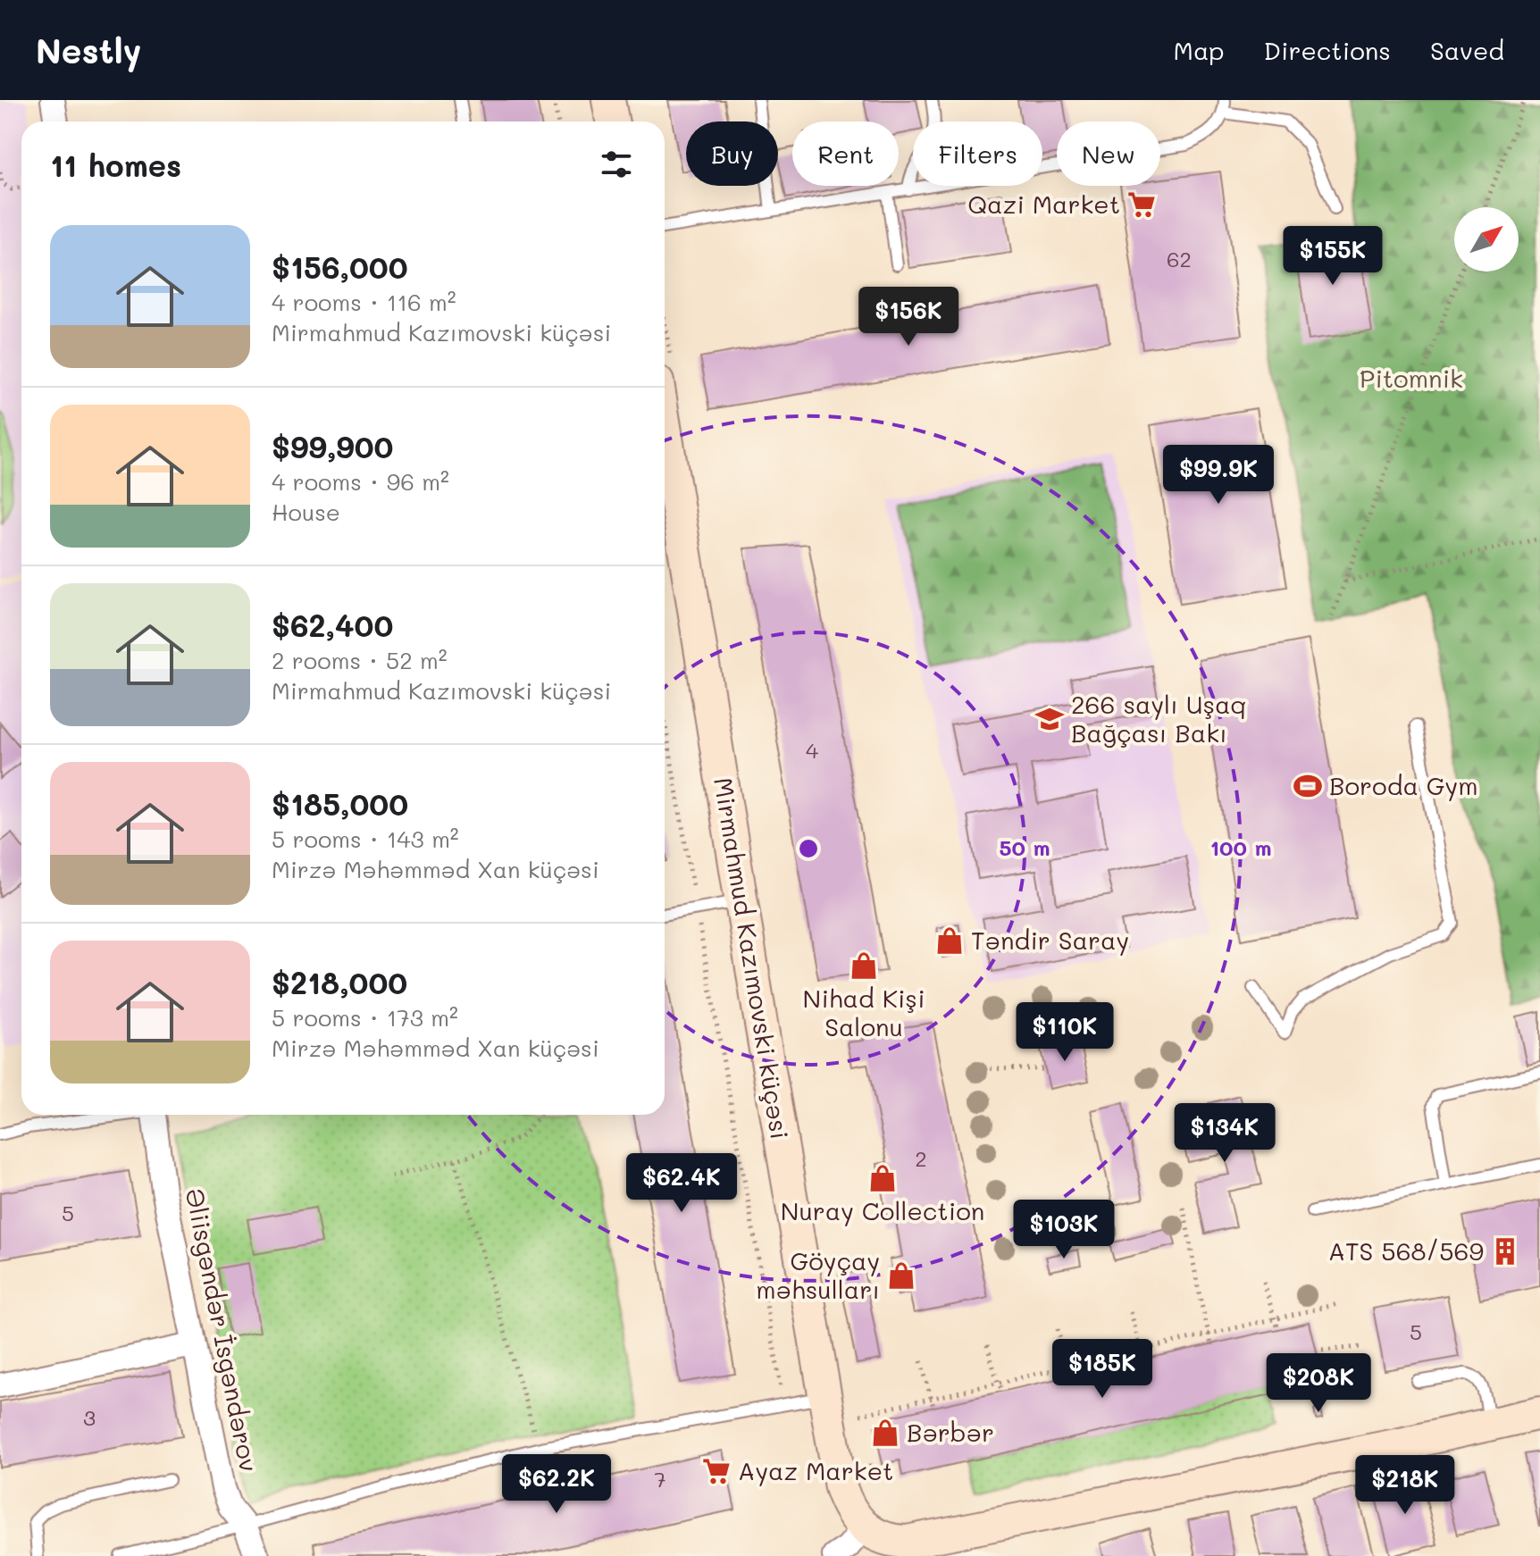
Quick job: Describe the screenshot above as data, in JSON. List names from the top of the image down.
{
  "streets": {
    "street": ["Mirmahmud Kazımovski küçəsi", "Əliisgəndər İsgəndərov"]
  },
  "parks": ["Pitomnik"],
  "places": {
    "supermarket": ["Qazi Market", "Ayaz Market"],
    "school or university": ["266 saylı Uşaq Bağçası Bakı"],
    "sports": ["Boroda Gym"],
    "shop": [
      "Təndir Saray",
      "Nihad Kişi Salonu",
      "Nuray Collection",
      "Göyçay məhsulları",
      "Bərbər"
    ],
    "building": ["ATS 568/569"]
  },
  "house_numbers": [
    "62",
    "4",
    "2",
    "5",
    "5",
    "3",
    "7"
  ],
  "north": "top right",
  "page": {
    "header": "Nestly",
    "nav": ["Map", "Directions", "Saved"],
    "chip": [
      "Buy",
      "Rent",
      "Filters",
      "New"
    ],
    "heading": "11 homes",
    "list": [
      {
        "name": "$156,000",
        "note": "4 rooms · 116 m² · Mirmahmud Kazımovski küçəsi"
      },
      {
        "name": "$99,900",
        "note": "4 rooms · 96 m² · House"
      },
      {
        "name": "$62,400",
        "note": "2 rooms · 52 m² · Mirmahmud Kazımovski küçəsi"
      },
      {
        "name": "$185,000",
        "note": "5 rooms · 143 m² · Mirzə Məhəmməd Xan küçəsi"
      },
      {
        "name": "$218,000",
        "note": "5 rooms · 173 m² · Mirzə Məhəmməd Xan küçəsi"
      }
    ],
    "price": [
      "$155K",
      "$156K",
      "$99.9K",
      "$110K",
      "$134K",
      "$62.4K",
      "$103K",
      "$185K",
      "$208K",
      "$62.2K",
      "$218K"
    ]
  },
  "rings": ["50 m", "100 m"]
}
